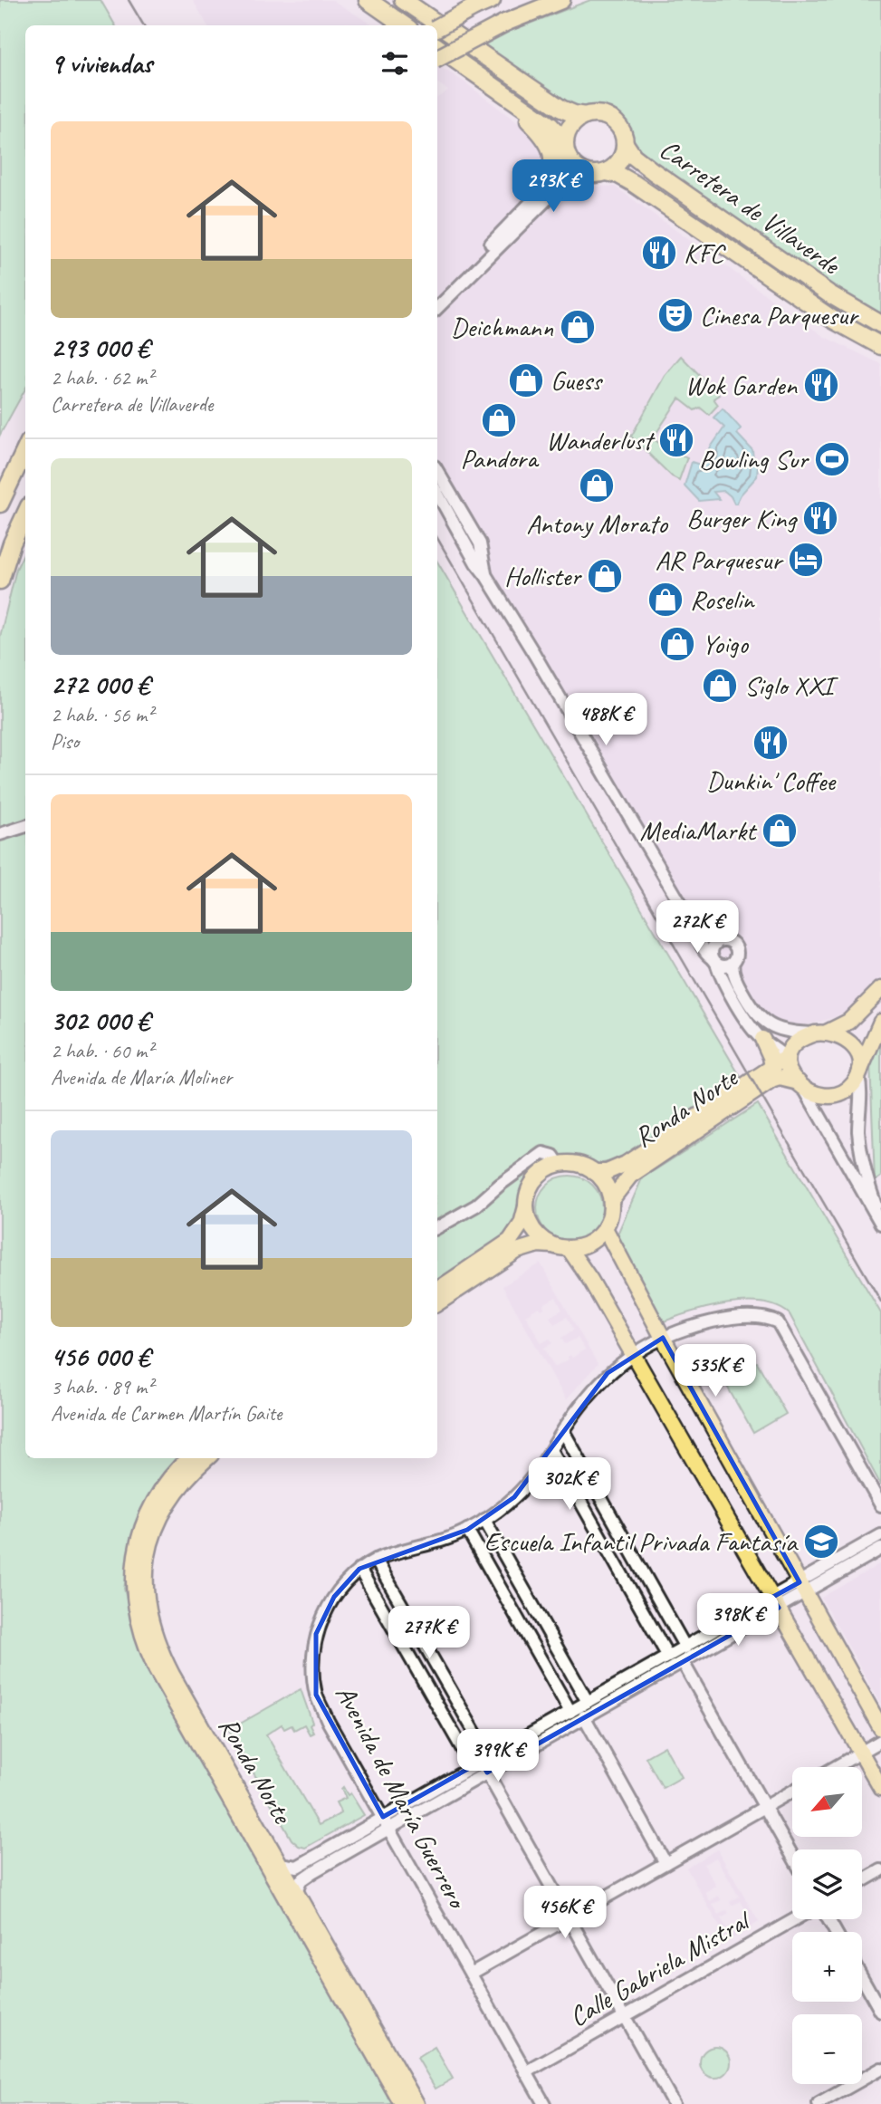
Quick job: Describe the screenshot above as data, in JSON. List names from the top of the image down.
{
  "streets": {
    "highway": ["Carretera de Villaverde"],
    "main road": ["Ronda Norte"],
    "street": ["Avenida de María Guerrero", "Calle Gabriela Mistral"]
  },
  "crossings": [
    ["Avenida de María Guerrero", "Calle Gabriela Mistral"]
  ],
  "places": {
    "restaurant": [
      "KFC",
      "Wok Garden",
      "Wanderlust",
      "Burger King",
      "Dunkin' Coffee"
    ],
    "theatre": ["Cinesa Parquesur"],
    "shop": [
      "Deichmann",
      "Guess",
      "Pandora",
      "Antony Morato",
      "Hollister",
      "Roselin",
      "Yoigo",
      "Siglo XXI",
      "MediaMarkt"
    ],
    "sports": ["Bowling Sur"],
    "hotel": ["AR Parquesur"],
    "school or university": ["Escuela Infantil Privada Fantasía"]
  },
  "north": "bottom left",
  "page": {
    "heading": "9 viviendas",
    "list": [
      {
        "name": "293 000 €",
        "note": "2 hab. · 62 m² · Carretera de Villaverde"
      },
      {
        "name": "272 000 €",
        "note": "2 hab. · 56 m² · Piso"
      },
      {
        "name": "302 000 €",
        "note": "2 hab. · 60 m² · Avenida de María Moliner"
      },
      {
        "name": "456 000 €",
        "note": "3 hab. · 89 m² · Avenida de Carmen Martín Gaite"
      }
    ],
    "price": [
      "293K €",
      "488K €",
      "272K €",
      "535K €",
      "302K €",
      "398K €",
      "277K €",
      "399K €",
      "456K €"
    ],
    "map_buttons": ["+", "−"]
  }
}
